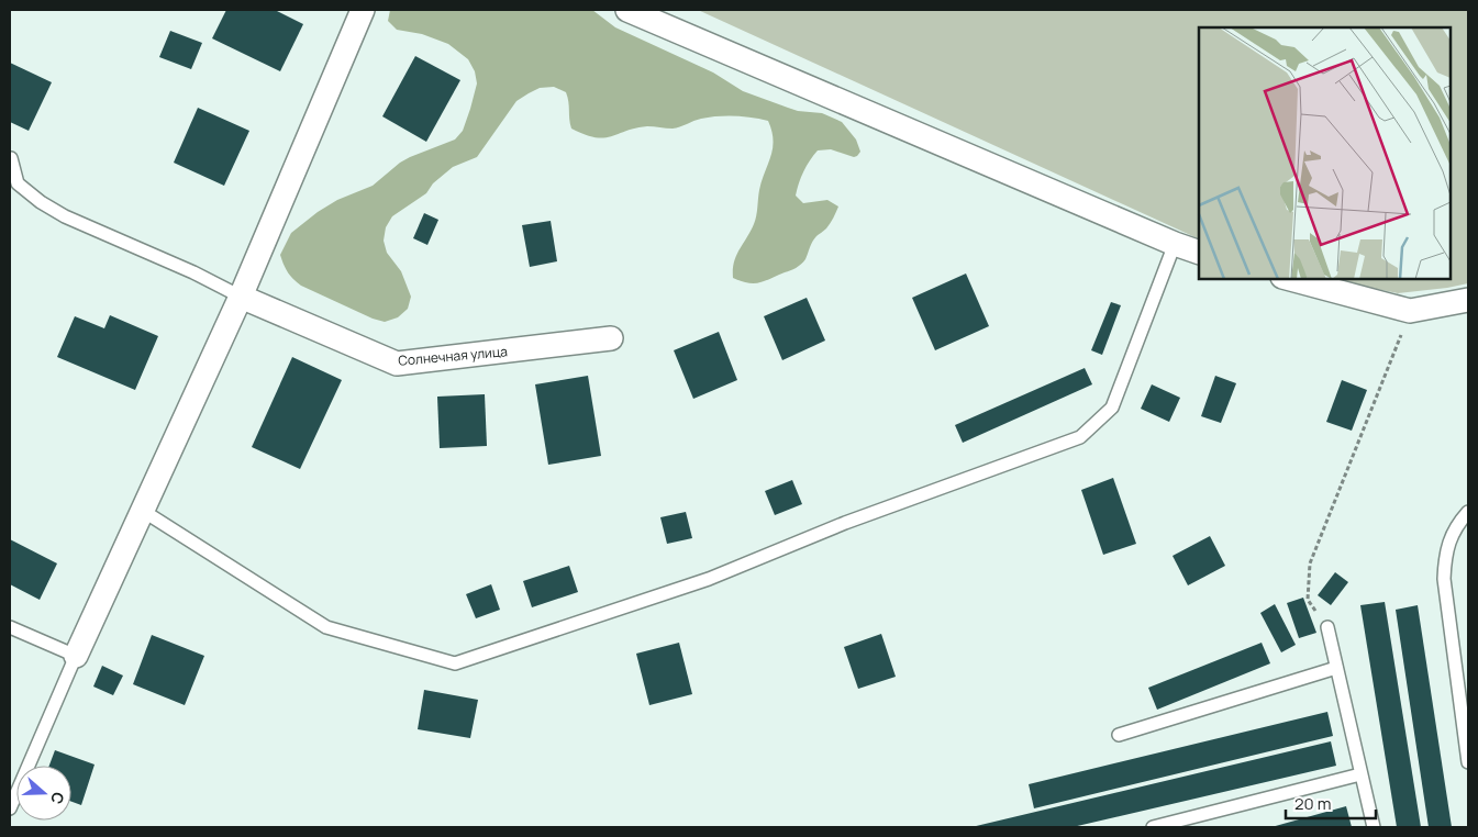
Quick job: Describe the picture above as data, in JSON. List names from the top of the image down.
{
  "streets": {
    "street": ["Солнечная улица"]
  },
  "scale_bar": "20 m",
  "north": "right"
}
